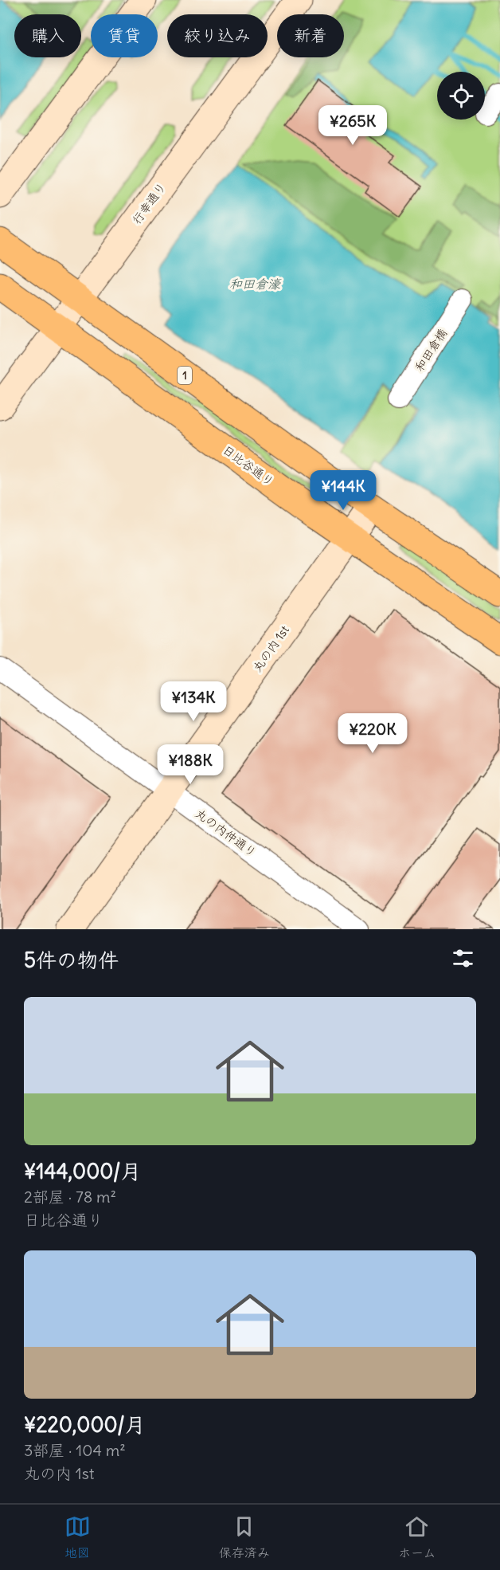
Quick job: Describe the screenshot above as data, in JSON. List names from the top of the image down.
{
  "streets": {
    "highway": ["1", "日比谷通り"],
    "main road": ["行幸通り", "丸の内 1st"],
    "street": ["和田倉橋", "丸の内仲通り"]
  },
  "crossings": [
    ["行幸通り", "1"],
    ["行幸通り", "日比谷通り"],
    ["1", "丸の内 1st"],
    ["日比谷通り", "丸の内 1st"],
    ["丸の内 1st", "丸の内仲通り"]
  ],
  "water": ["和田倉濠"],
  "page": {
    "chip": [
      "購入",
      "賃貸",
      "絞り込み",
      "新着"
    ],
    "price": [
      "¥265K",
      "¥144K",
      "¥134K",
      "¥220K",
      "¥188K"
    ],
    "heading": "5件の物件",
    "list": [
      {
        "name": "¥144,000/月",
        "note": "2部屋 · 78 m² · 日比谷通り"
      },
      {
        "name": "¥220,000/月",
        "note": "3部屋 · 104 m² · 丸の内 1st"
      }
    ],
    "tabs": ["地図", "保存済み", "ホーム"]
  }
}
